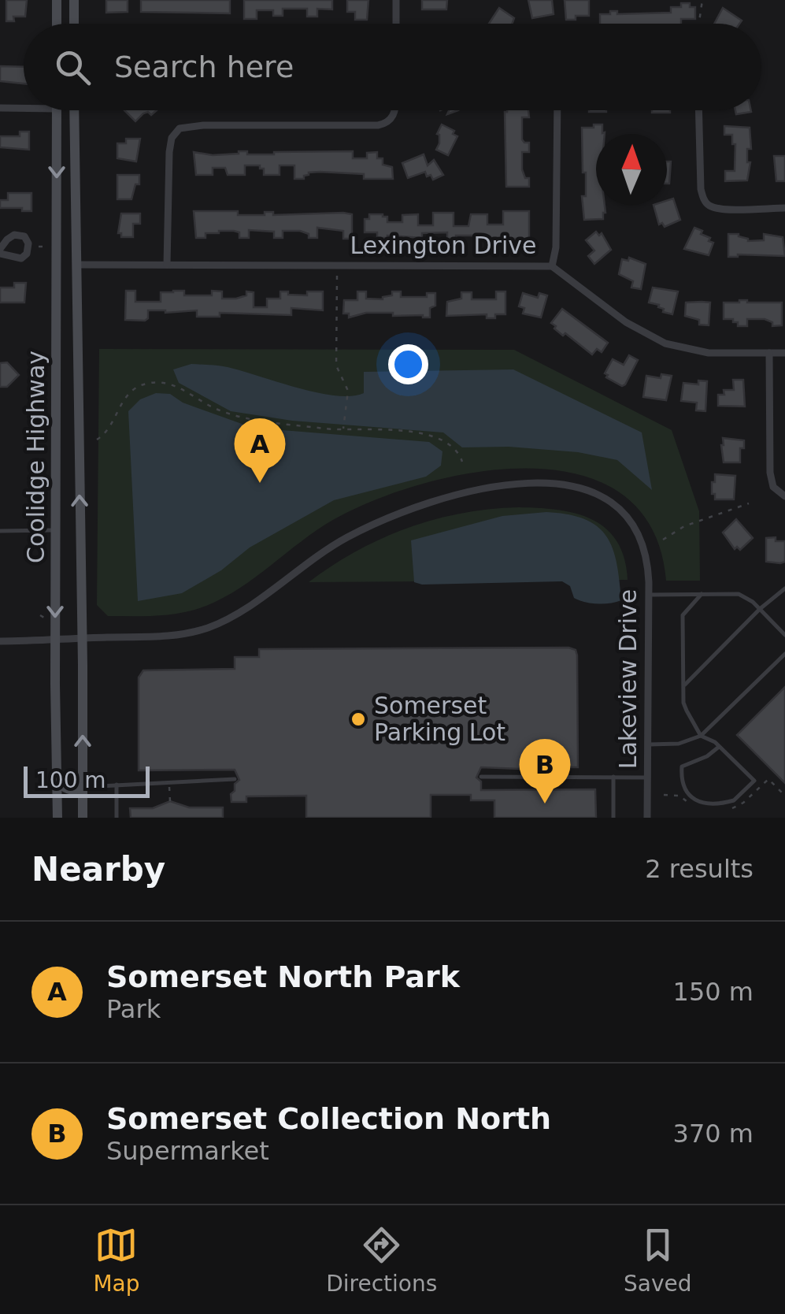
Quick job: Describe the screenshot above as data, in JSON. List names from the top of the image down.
{
  "streets": {
    "main road": ["Coolidge Highway"],
    "street": ["Lexington Drive", "Lakeview Drive"]
  },
  "crossings": [
    ["Lexington Drive", "Coolidge Highway"],
    ["Coolidge Highway", "Lakeview Drive"]
  ],
  "places": ["Somerset Parking Lot"],
  "scale_bar": "100 m",
  "north": "top",
  "page": {
    "search": "Search here",
    "pins": ["A", "B"],
    "scale": "100 m",
    "heading": ["Nearby", "2 results"],
    "list": [
      {
        "mark": "A",
        "name": "Somerset North Park",
        "note": "Park",
        "value": "150 m"
      },
      {
        "mark": "B",
        "name": "Somerset Collection North",
        "note": "Supermarket",
        "value": "370 m"
      }
    ],
    "nav": ["Map", "Directions", "Saved"]
  }
}
